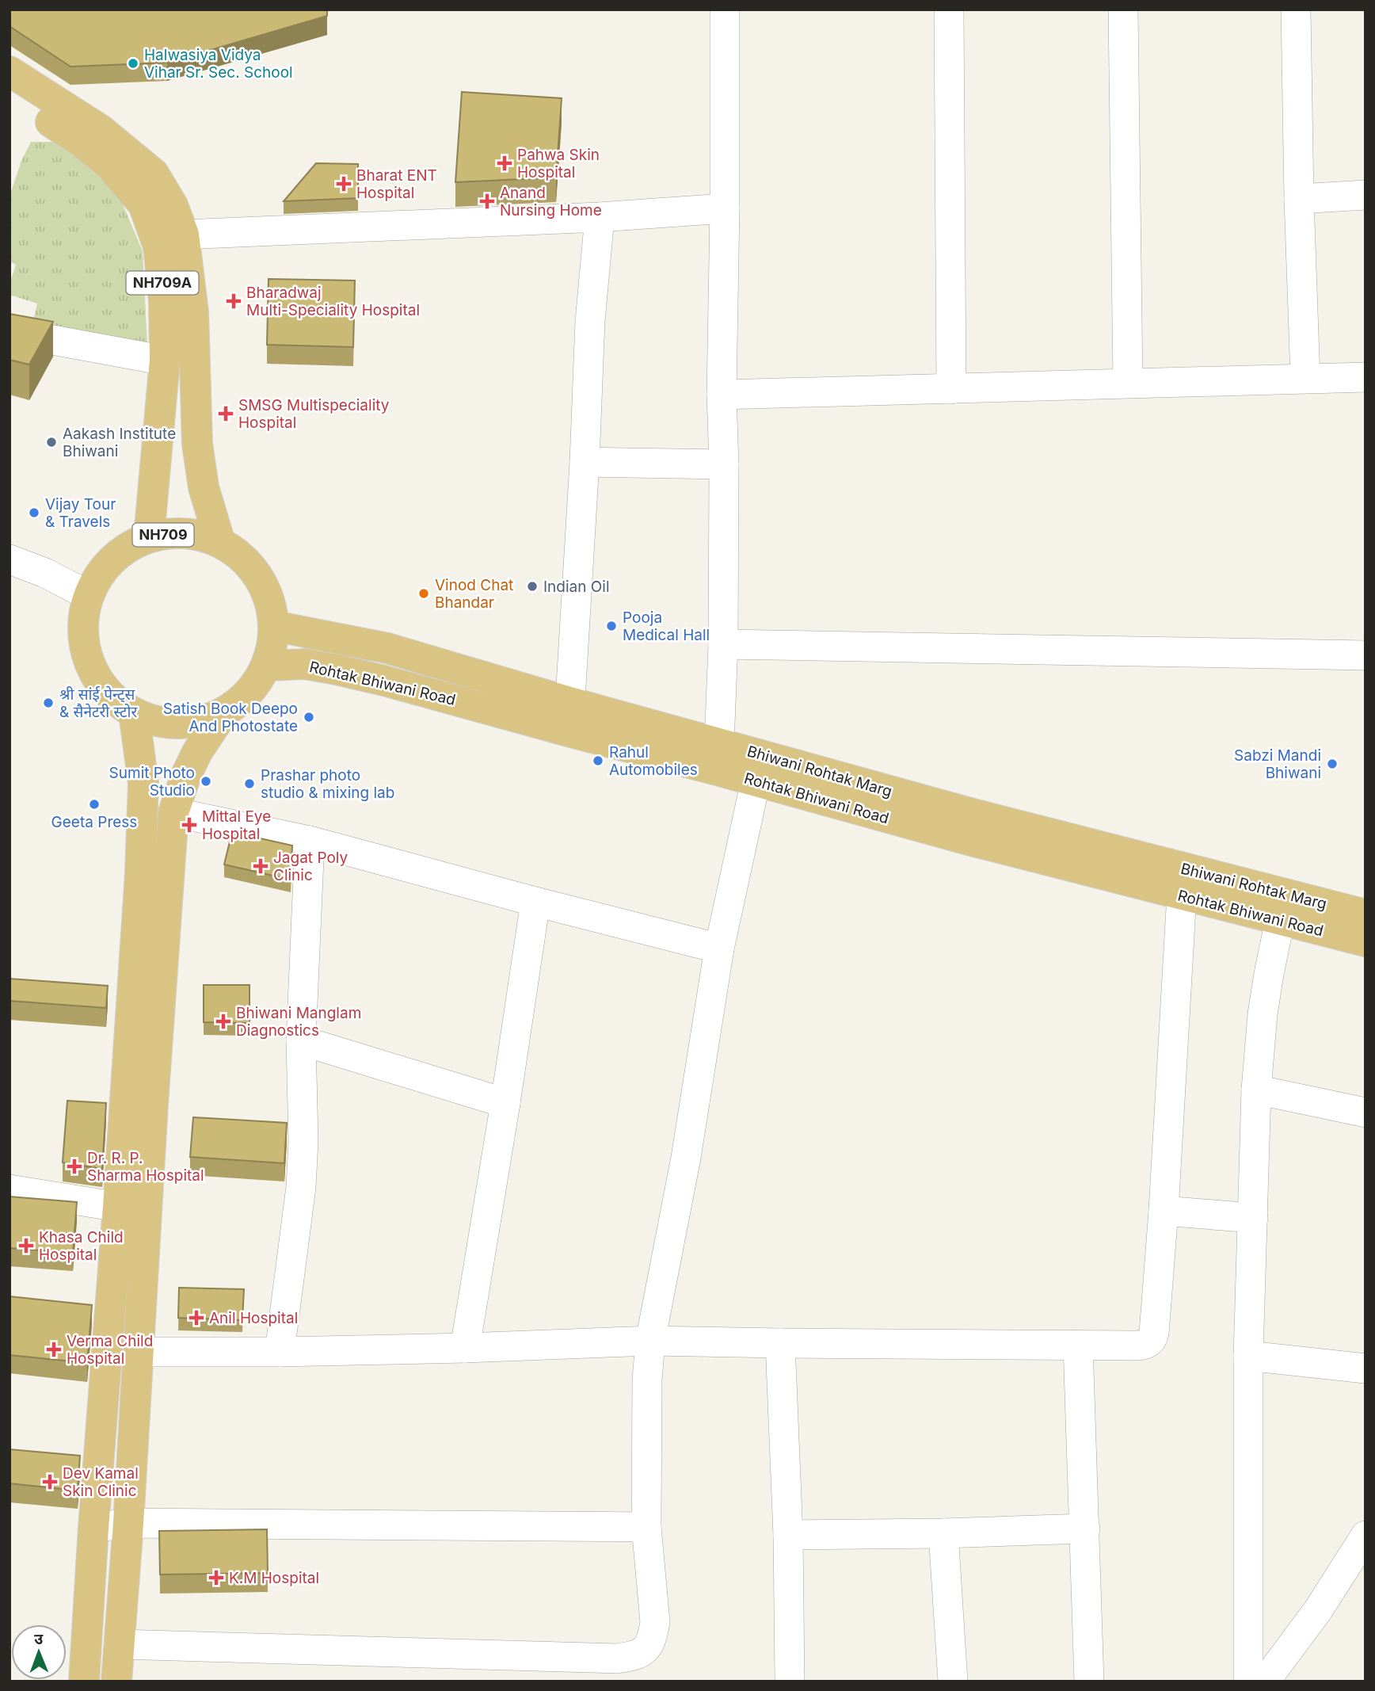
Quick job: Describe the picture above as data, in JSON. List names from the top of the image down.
{
  "streets": {
    "main road": [
      "NH709A",
      "NH709",
      "Rohtak Bhiwani Road",
      "Bhiwani Rohtak Marg"
    ]
  },
  "crossings": [
    ["NH709A", "NH709"],
    ["NH709A", "Rohtak Bhiwani Road"],
    ["NH709A", "Bhiwani Rohtak Marg"],
    ["NH709", "Rohtak Bhiwani Road"],
    ["NH709", "Bhiwani Rohtak Marg"],
    ["Rohtak Bhiwani Road", "Bhiwani Rohtak Marg"]
  ],
  "places": {
    "other": [
      "Halwasiya Vidya Vihar Sr. Sec. School",
      "Aakash Institute Bhiwani",
      "Vijay Tour & Travels",
      "Indian Oil",
      "Vinod Chat Bhandar",
      "Pooja Medical Hall",
      "श्री सांई पेन्ट्स & सैनेटरी स्टोर",
      "Satish Book Deepo And Photostate",
      "Rahul Automobiles",
      "Sabzi Mandi Bhiwani",
      "Sumit Photo Studio",
      "Prashar photo studio & mixing lab",
      "Geeta Press"
    ],
    "health": [
      "Pahwa Skin Hospital",
      "Bharat ENT Hospital",
      "Anand Nursing Home",
      "Bharadwaj Multi-Speciality Hospital",
      "SMSG Multispeciality Hospital",
      "Mittal Eye Hospital",
      "Jagat Poly Clinic",
      "Bhiwani Manglam Diagnostics",
      "Dr. R. P. Sharma Hospital",
      "Khasa Child Hospital",
      "Anil Hospital",
      "Verma Child Hospital",
      "Dev Kamal Skin Clinic",
      "K.M Hospital"
    ]
  },
  "north": "top"
}
